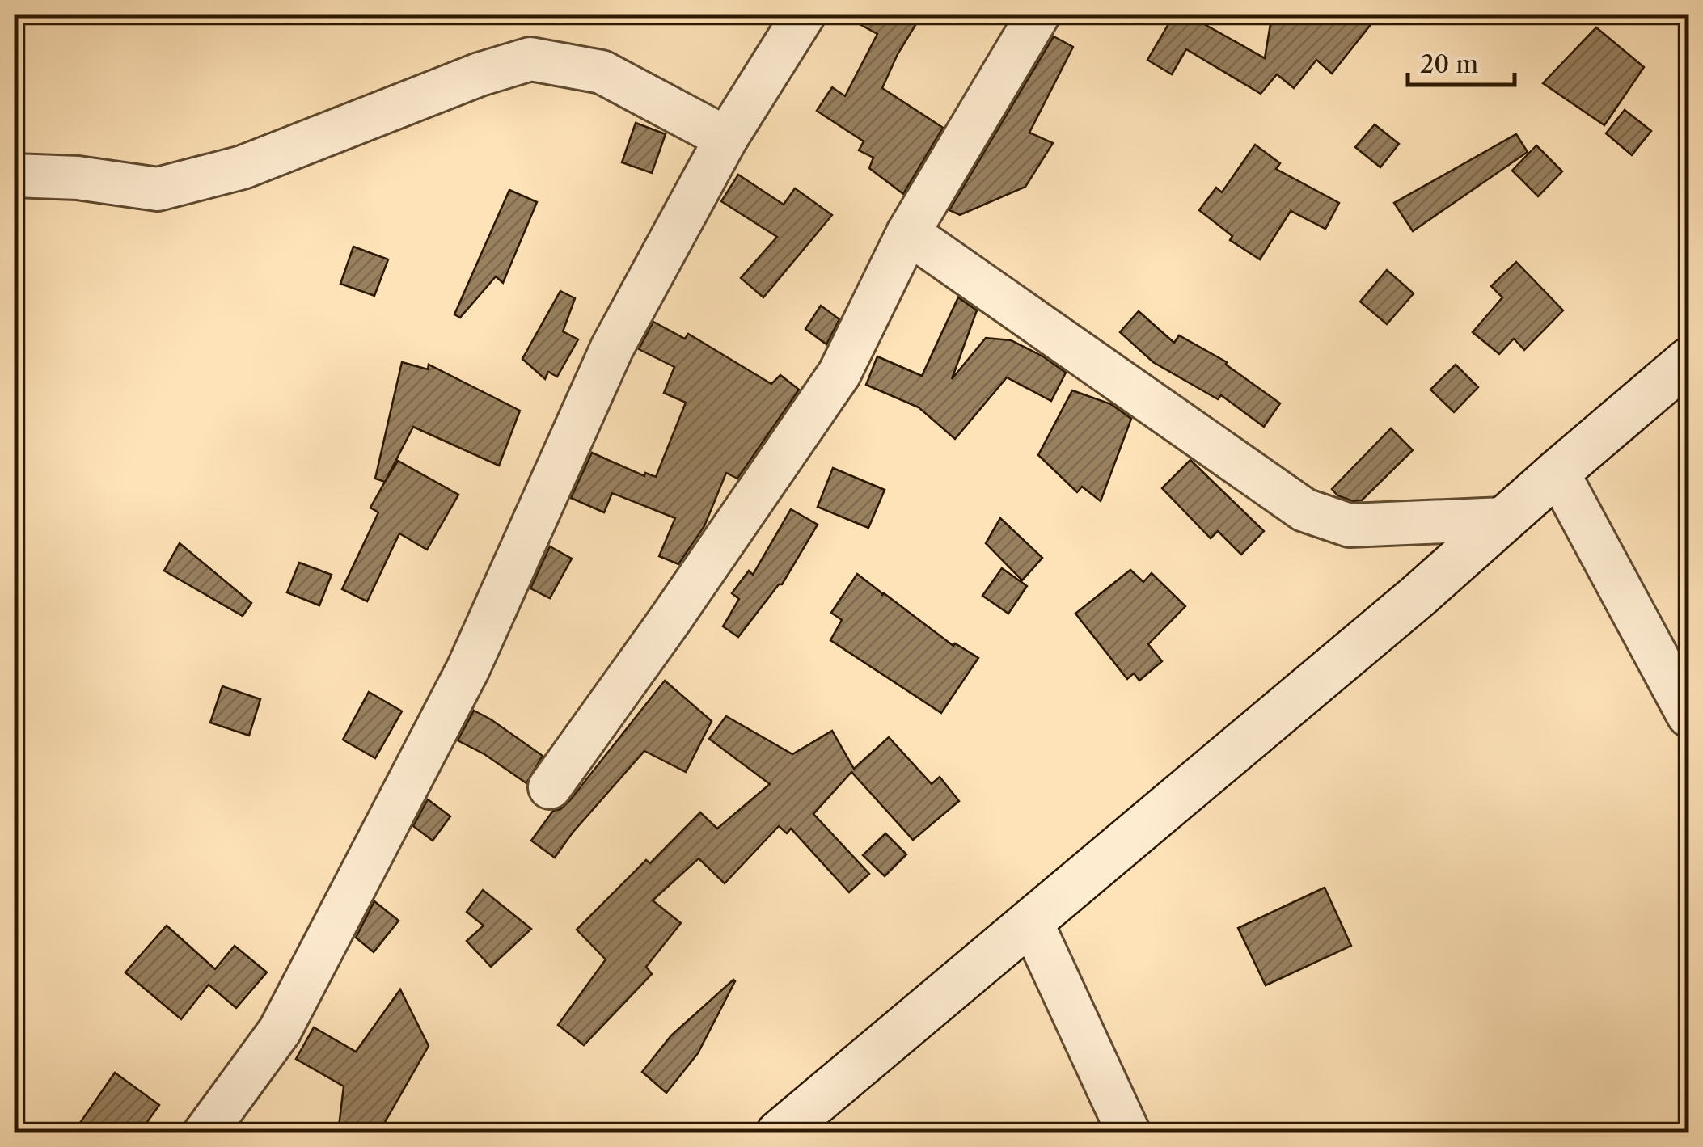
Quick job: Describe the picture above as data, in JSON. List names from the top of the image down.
{
  "scale_bar": "20 m"
}
